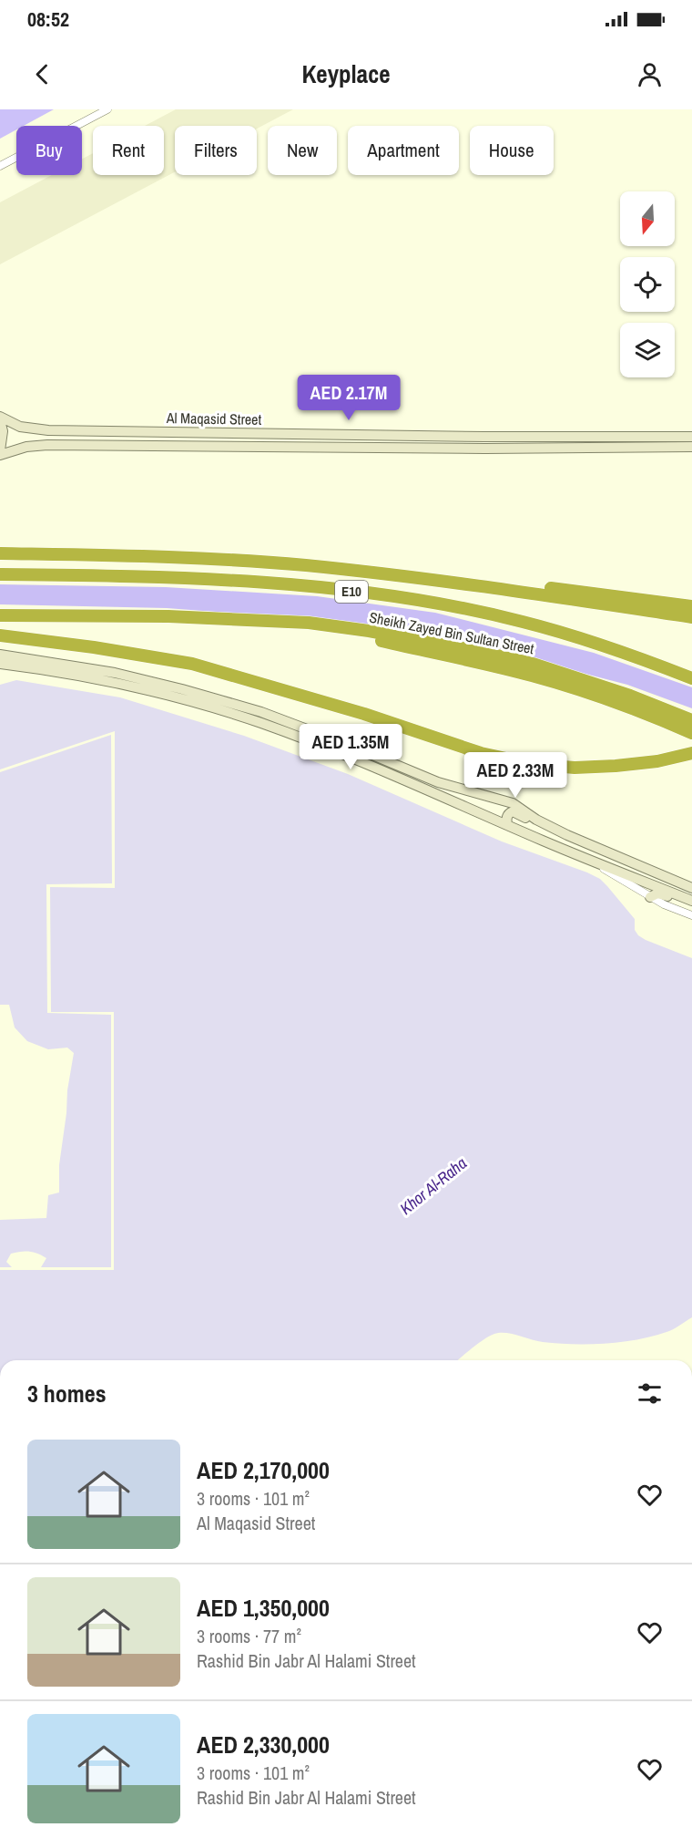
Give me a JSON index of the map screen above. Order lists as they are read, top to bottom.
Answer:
{
  "streets": {
    "highway": ["E10", "Sheikh Zayed Bin Sultan Street"],
    "main road": ["Al Maqasid Street"]
  },
  "water": ["Khor Al-Raha"],
  "north": "bottom",
  "page": {
    "status": "08:52",
    "header": "Keyplace",
    "chip": [
      "Buy",
      "Rent",
      "Filters",
      "New",
      "Apartment",
      "House"
    ],
    "price": ["AED 2.17M", "AED 1.35M", "AED 2.33M"],
    "heading": "3 homes",
    "list": [
      {
        "name": "AED 2,170,000",
        "note": "3 rooms · 101 m² · Al Maqasid Street"
      },
      {
        "name": "AED 1,350,000",
        "note": "3 rooms · 77 m² · Rashid Bin Jabr Al Halami Street"
      },
      {
        "name": "AED 2,330,000",
        "note": "3 rooms · 101 m² · Rashid Bin Jabr Al Halami Street"
      }
    ]
  }
}
